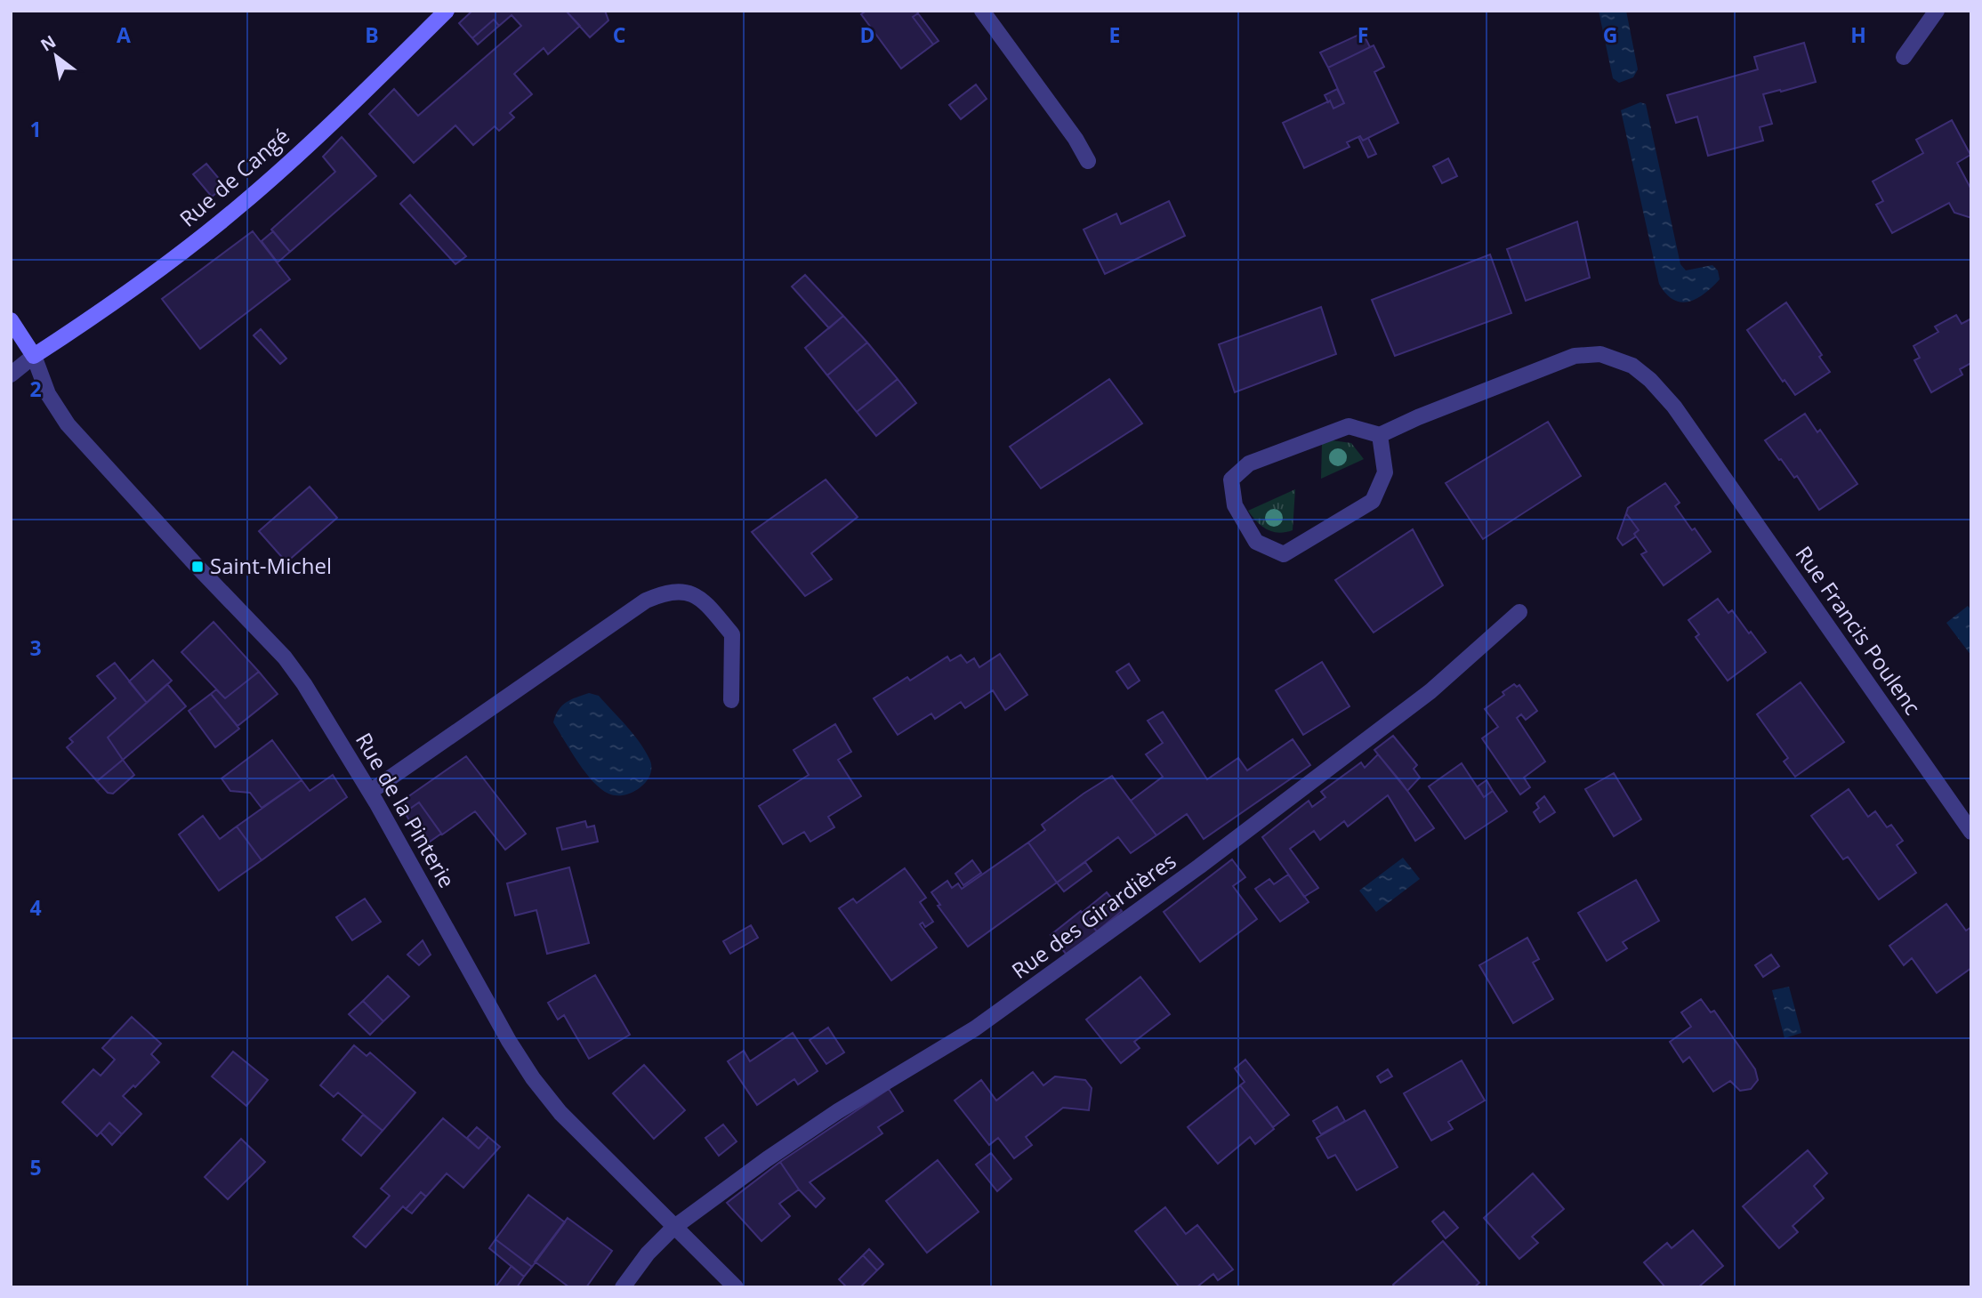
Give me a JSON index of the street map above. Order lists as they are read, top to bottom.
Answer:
{
  "streets": {
    "street": [
      "Rue de Cangé",
      "Rue Francis Poulenc",
      "Rue de la Pinterie",
      "Rue des Girardières"
    ]
  },
  "crossings": [
    ["Rue de Cangé", "Rue de la Pinterie"],
    ["Rue de la Pinterie", "Rue des Girardières"]
  ],
  "places": {
    "transit": ["Saint-Michel"]
  },
  "north": "top left",
  "grid": {
    "columns": [
      "A",
      "B",
      "C",
      "D",
      "E",
      "F",
      "G",
      "H"
    ],
    "rows": [
      "1",
      "2",
      "3",
      "4",
      "5"
    ]
  }
}
